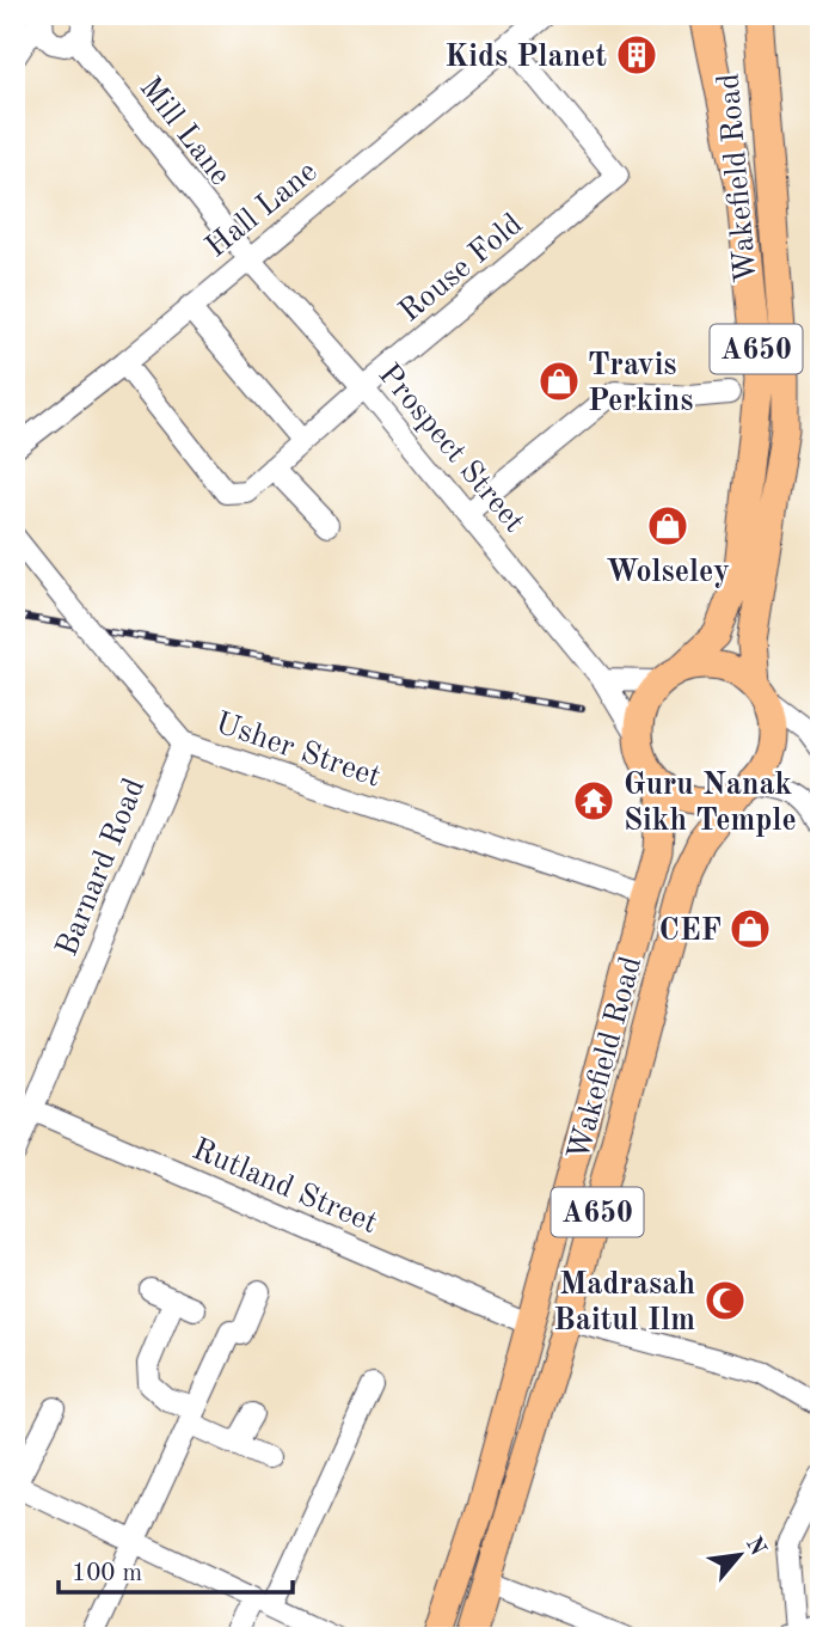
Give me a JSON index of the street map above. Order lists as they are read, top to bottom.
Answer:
{
  "streets": {
    "main road": ["Wakefield Road", "A650"],
    "street": [
      "Mill Lane",
      "Hall Lane",
      "Rouse Fold",
      "Prospect Street",
      "Usher Street",
      "Barnard Road",
      "Rutland Street"
    ]
  },
  "crossings": [
    ["Mill Lane", "Hall Lane"],
    ["Mill Lane", "Prospect Street"],
    ["Wakefield Road", "A650"],
    ["Wakefield Road", "Prospect Street"],
    ["Wakefield Road", "Usher Street"],
    ["Wakefield Road", "Rutland Street"],
    ["Hall Lane", "Rouse Fold"],
    ["Hall Lane", "Prospect Street"],
    ["Rouse Fold", "Prospect Street"],
    ["A650", "Prospect Street"],
    ["Usher Street", "Barnard Road"],
    ["Barnard Road", "Rutland Street"]
  ],
  "places": {
    "building": ["Kids Planet"],
    "shop": ["Travis Perkins", "Wolseley", "CEF"],
    "temple": ["Guru Nanak Sikh Temple"],
    "mosque": ["Madrasah Baitul Ilm"]
  },
  "scale_bar": "100 m",
  "north": "top right"
}
